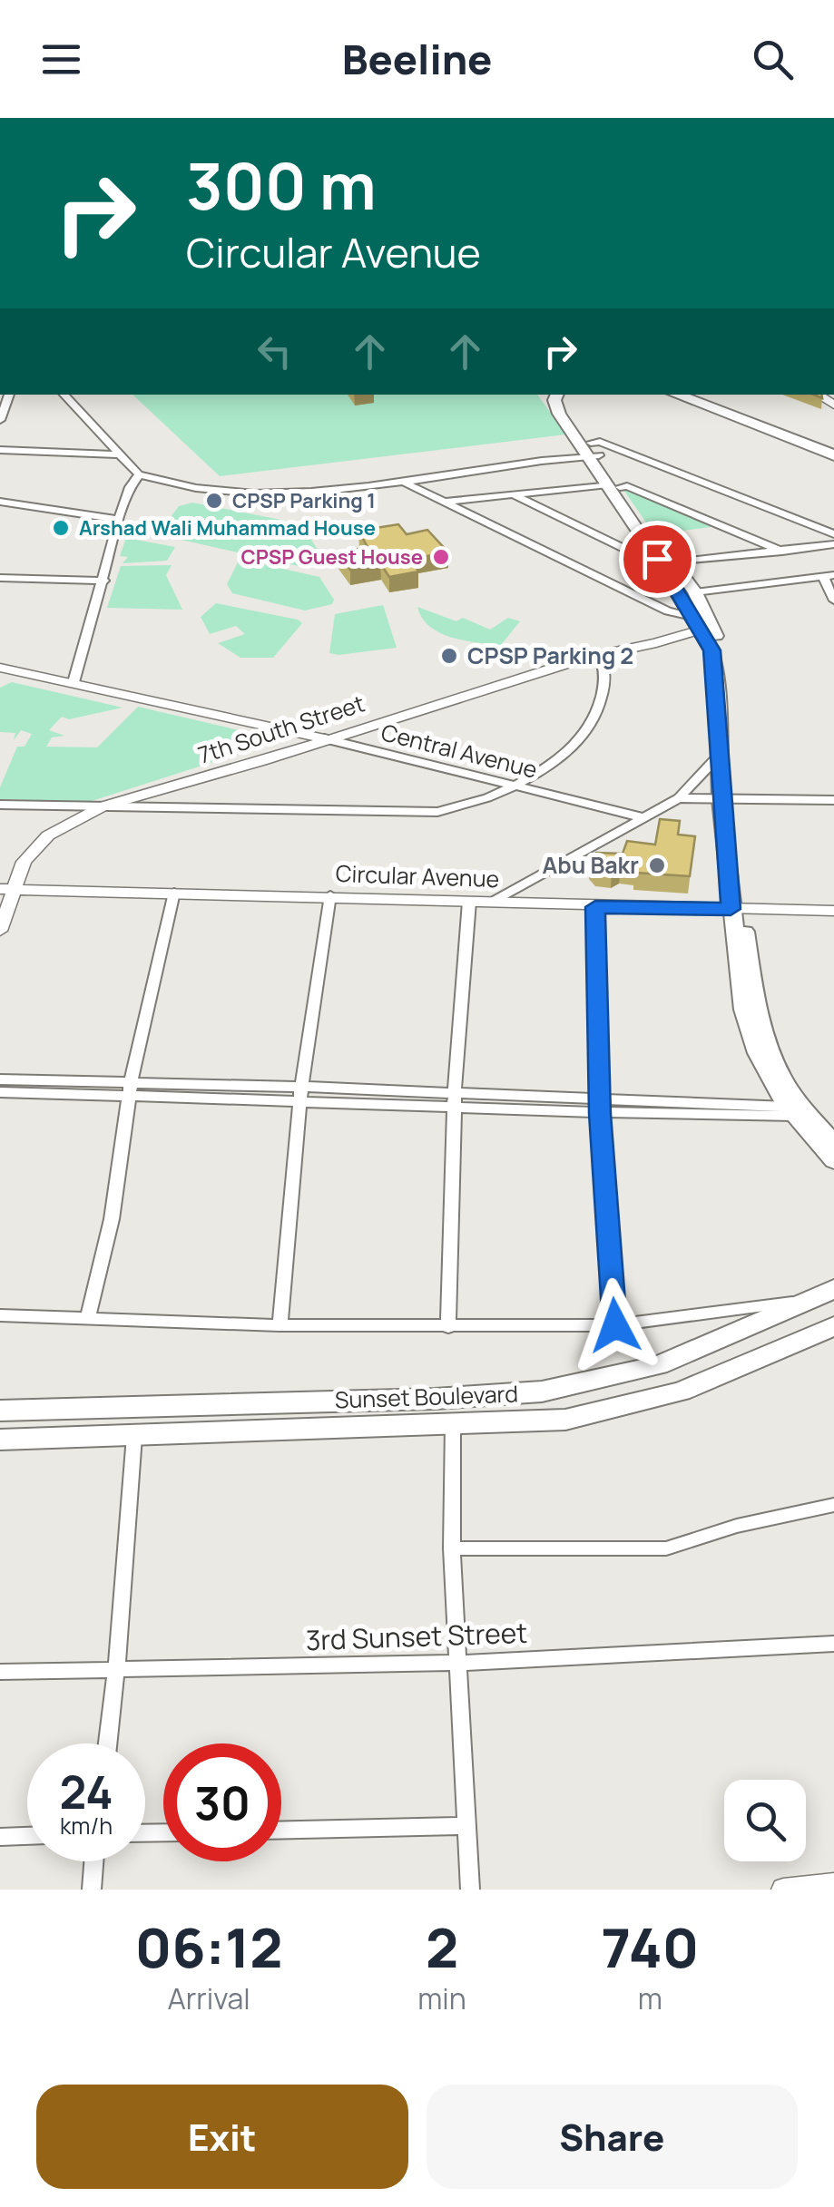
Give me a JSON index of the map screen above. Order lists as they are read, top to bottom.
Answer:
{
  "streets": {
    "main road": ["Sunset Boulevard"],
    "street": [
      "7th South Street",
      "Central Avenue",
      "Circular Avenue",
      "3rd Sunset Street"
    ]
  },
  "crossings": [
    ["7th South Street", "Central Avenue"],
    ["7th South Street", "Circular Avenue"]
  ],
  "places": [
    "CPSP Parking 1",
    "Arshad Wali Muhammad House",
    "CPSP Guest House",
    "CPSP Parking 2",
    "Abu Bakr"
  ],
  "page": {
    "header": "Beeline",
    "turn": ["300 m", "Circular Avenue"],
    "speed": "24 km/h",
    "limit": "30",
    "eta": [
      "06:12",
      "Arrival",
      "2",
      "min",
      "740",
      "m"
    ],
    "buttons": ["Exit", "Share"]
  }
}
